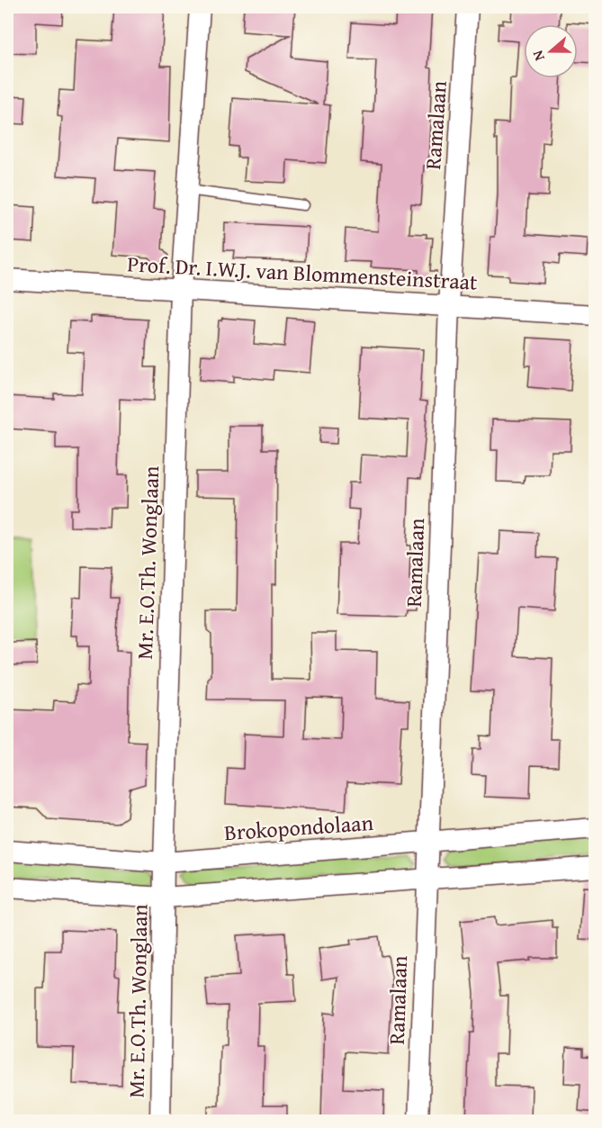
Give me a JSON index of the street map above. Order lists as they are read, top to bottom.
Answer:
{
  "streets": {
    "street": [
      "Ramalaan",
      "Prof. Dr. I.W.J. van Blommensteinstraat",
      "Mr. E.O.Th. Wonglaan",
      "Brokopondolaan"
    ]
  },
  "crossings": [
    ["Ramalaan", "Prof. Dr. I.W.J. van Blommensteinstraat"],
    ["Ramalaan", "Brokopondolaan"],
    ["Prof. Dr. I.W.J. van Blommensteinstraat", "Mr. E.O.Th. Wonglaan"],
    ["Mr. E.O.Th. Wonglaan", "Brokopondolaan"]
  ],
  "north": "left"
}
